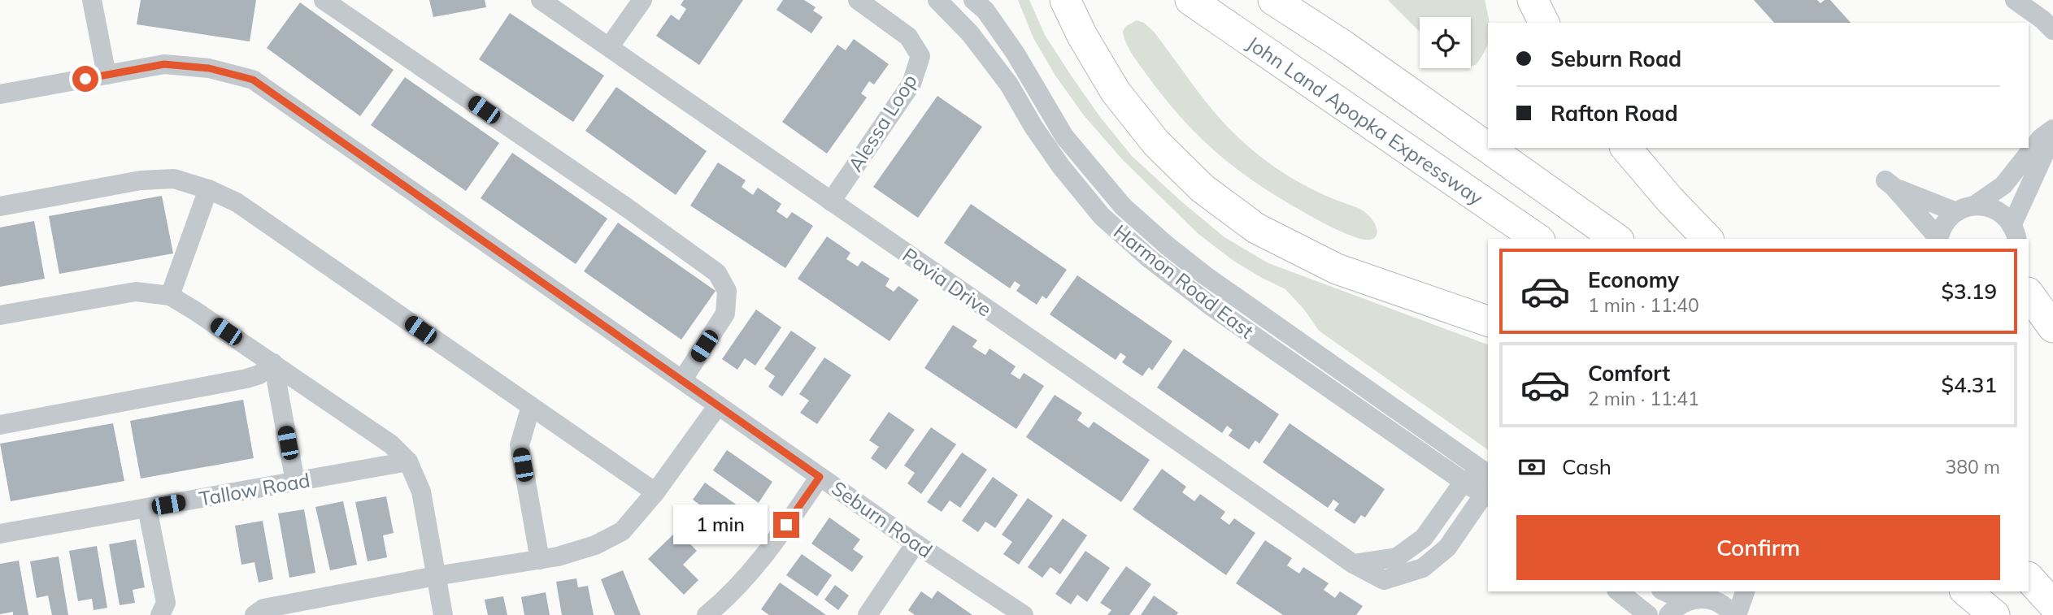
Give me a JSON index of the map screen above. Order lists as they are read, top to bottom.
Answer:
{
  "streets": {
    "highway": ["John Land Apopka Expressway"],
    "street": [
      "Alessa Loop",
      "Harmon Road East",
      "Pavia Drive",
      "Tallow Road",
      "Seburn Road"
    ]
  },
  "crossings": [
    ["Alessa Loop", "Pavia Drive"],
    ["Harmon Road East", "Pavia Drive"]
  ],
  "page": {
    "banner": ["Seburn Road", "Rafton Road"],
    "list": [
      {
        "name": "Economy",
        "note": "1 min · 11:40",
        "value": "$3.19"
      },
      {
        "name": "Comfort",
        "note": "2 min · 11:41",
        "value": "$4.31"
      }
    ],
    "pay": ["Cash", "380 m"],
    "buttons": "Confirm",
    "bubble": "1 min"
  }
}
